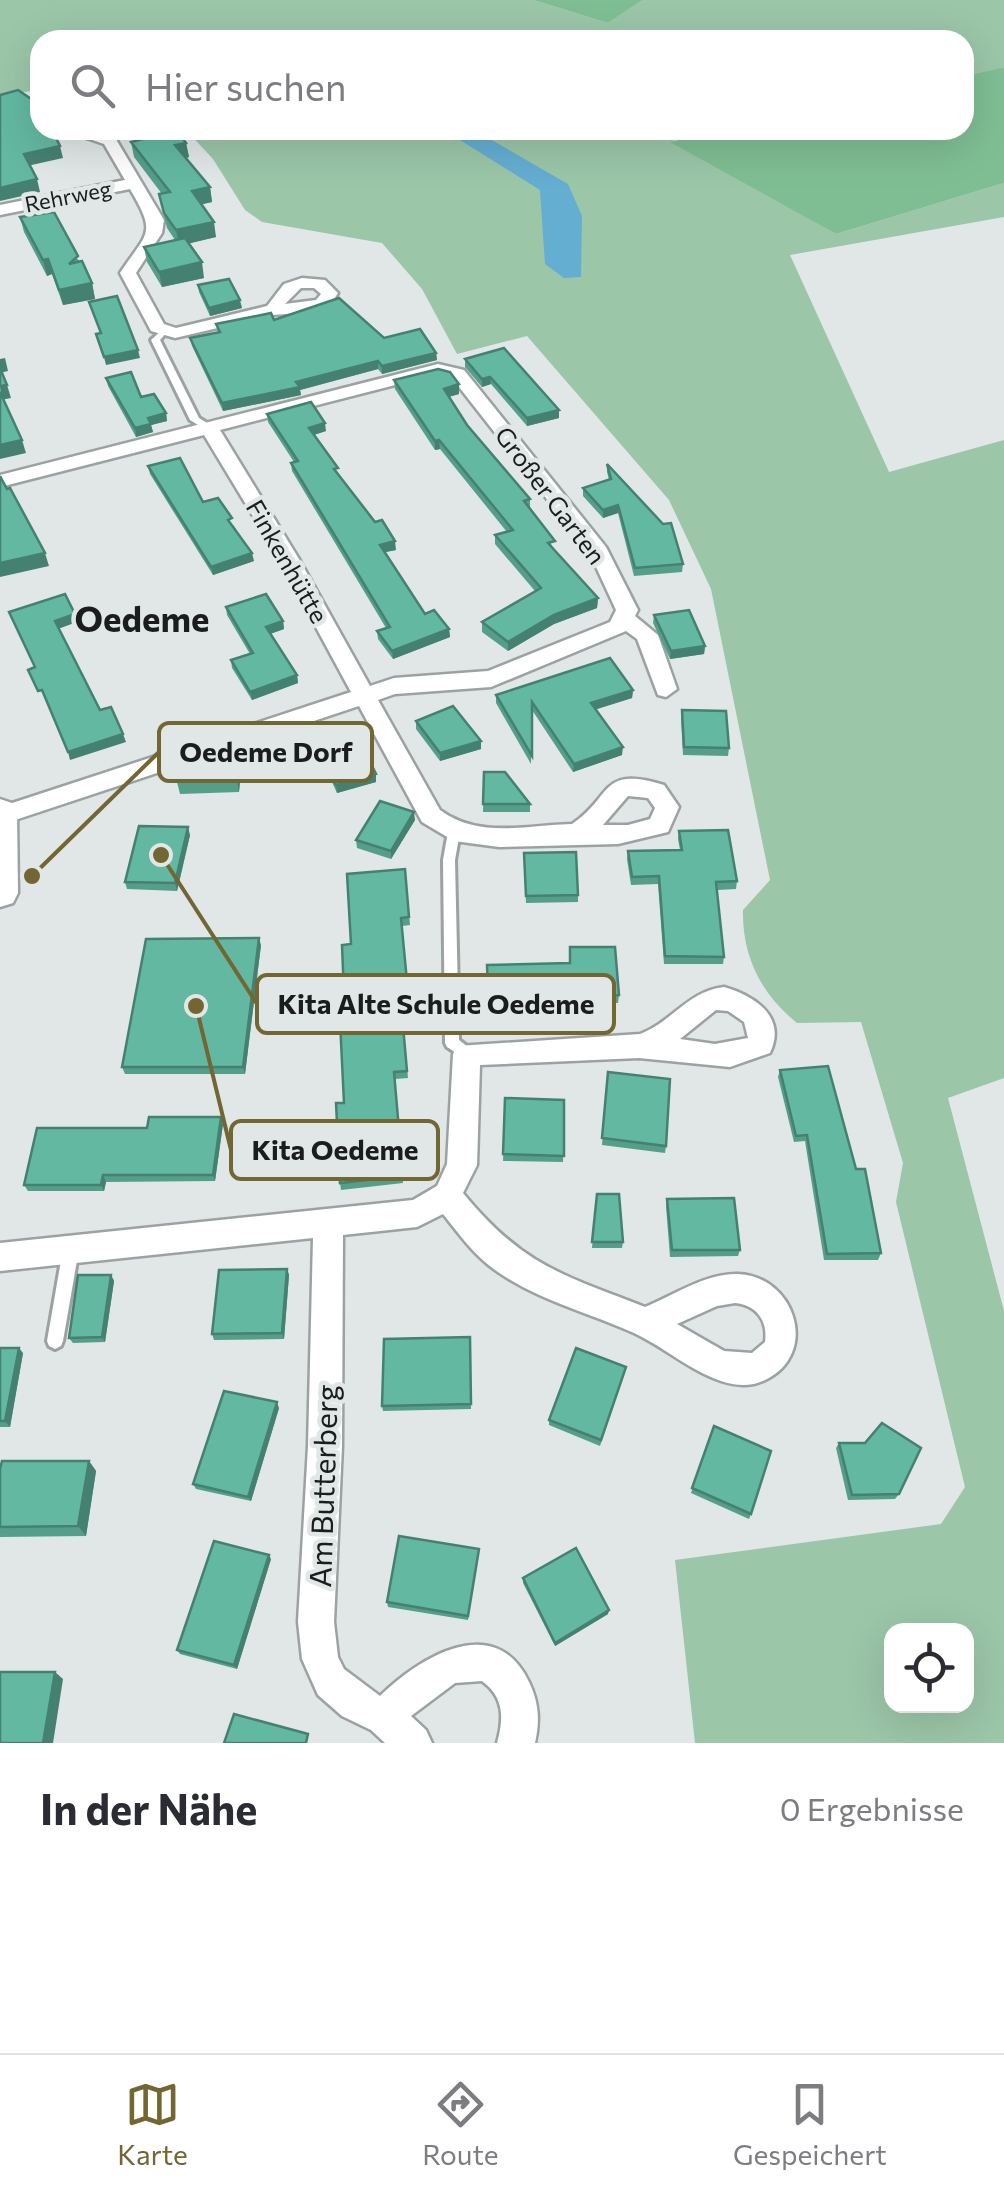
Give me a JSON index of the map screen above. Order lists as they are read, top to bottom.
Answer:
{
  "streets": {
    "street": [
      "Rehrweg",
      "Großer Garten",
      "Finkenhütte",
      "Am Butterberg"
    ]
  },
  "crossings": [
    ["Großer Garten", "Finkenhütte"]
  ],
  "districts": ["Oedeme"],
  "places": ["Kita Alte Schule Oedeme", "Oedeme Dorf", "Kita Oedeme"],
  "page": {
    "search": "Hier suchen",
    "heading": ["In der Nähe", "0 Ergebnisse"],
    "nav": ["Karte", "Route", "Gespeichert"]
  }
}
